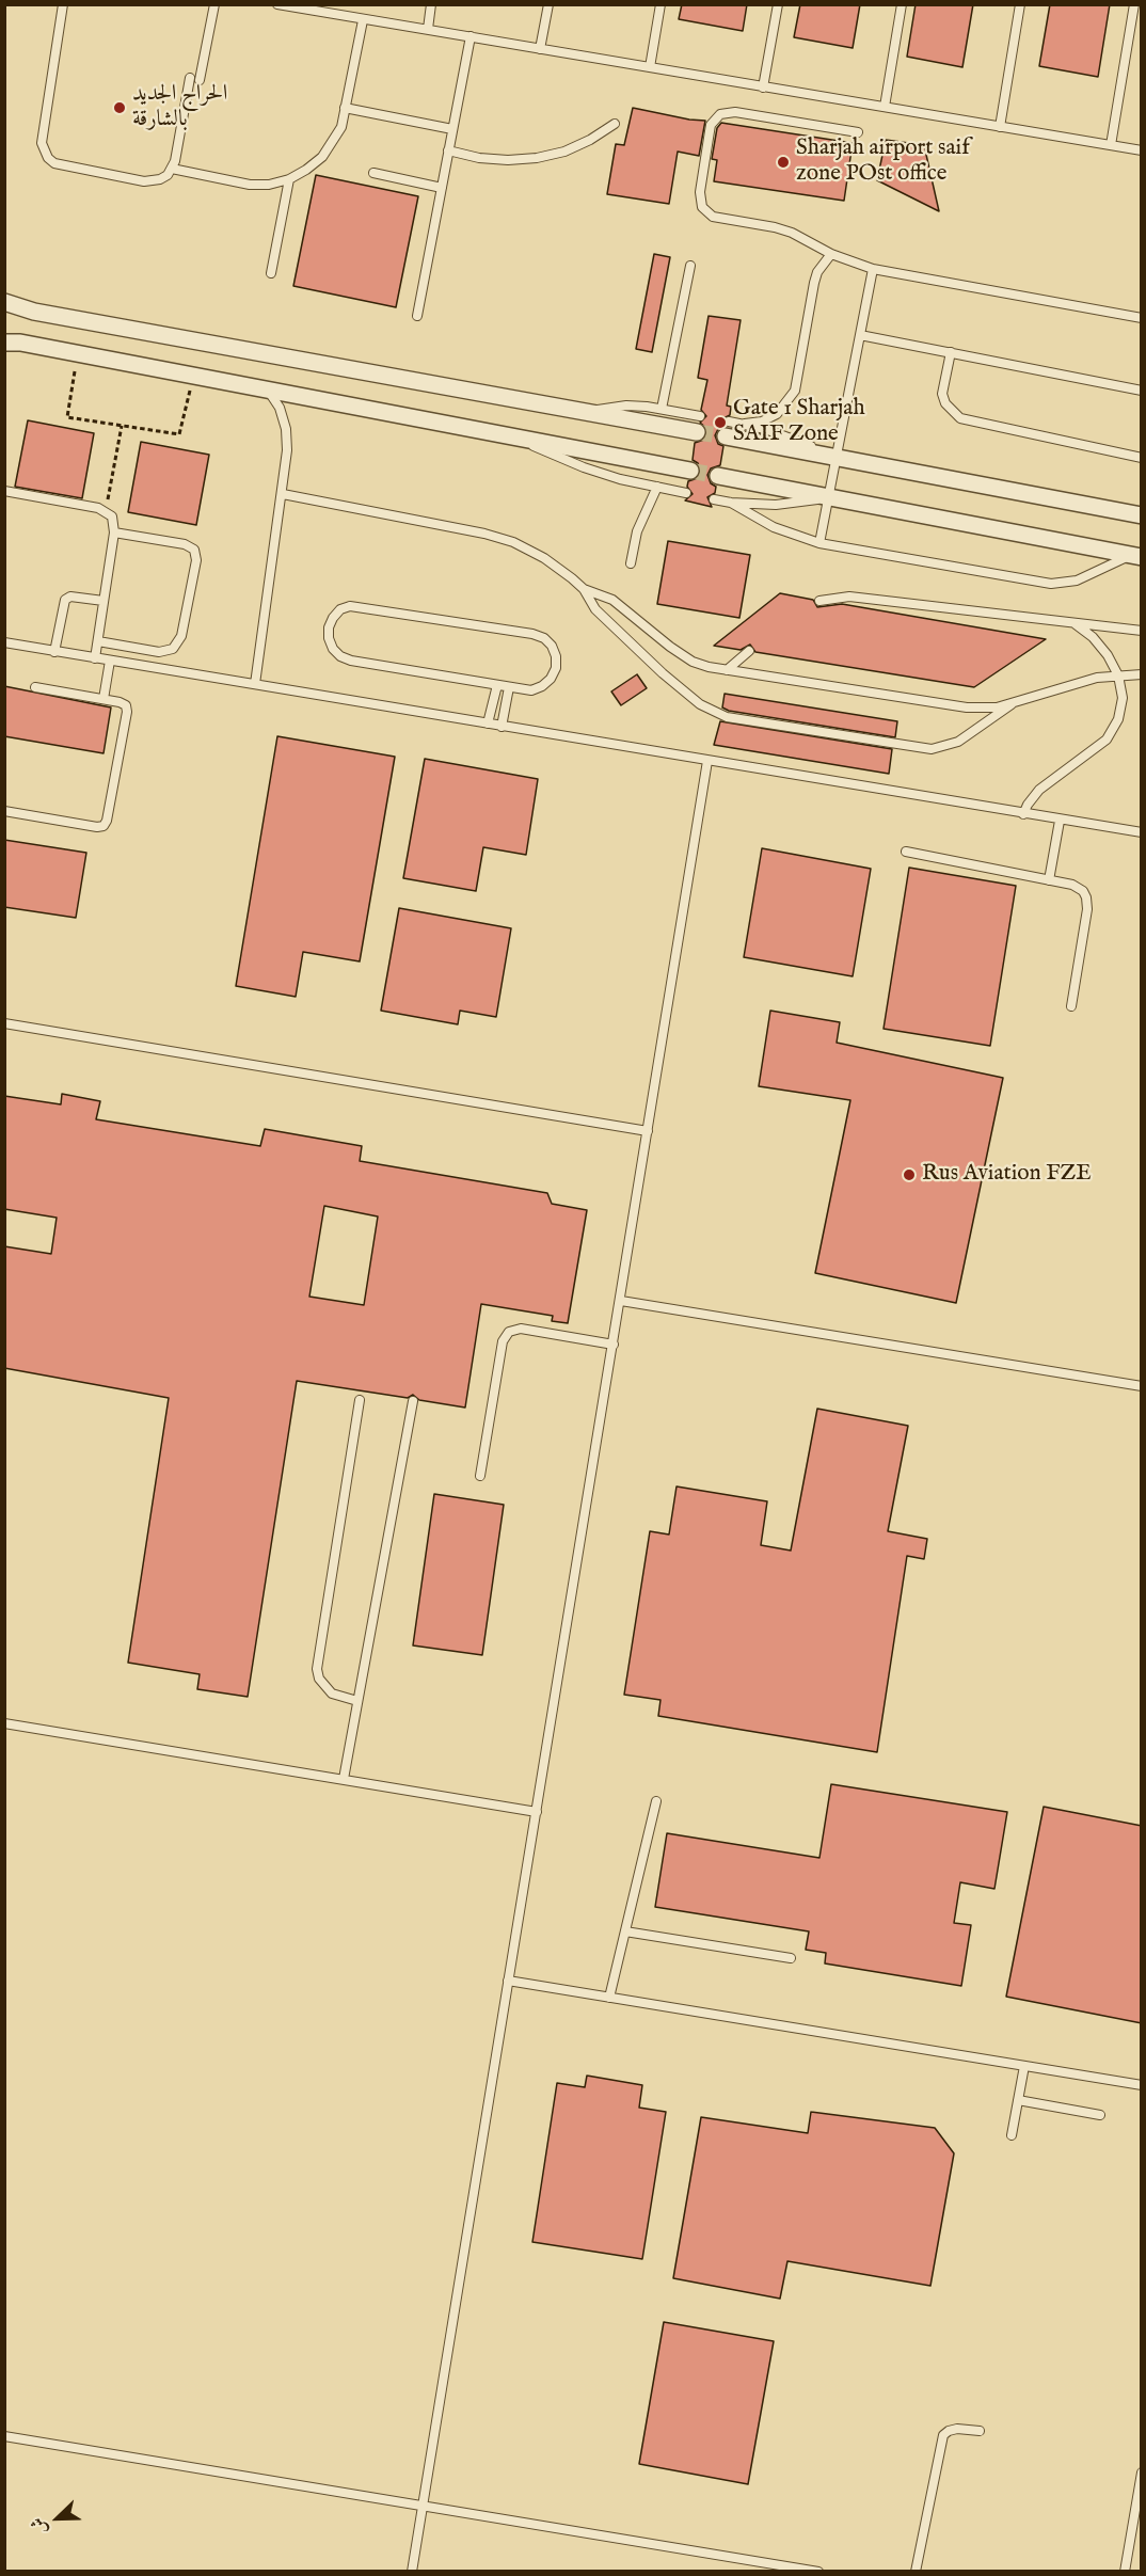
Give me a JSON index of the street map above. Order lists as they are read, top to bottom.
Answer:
{
  "places": [
    "الحراج الجديد بالشارقة",
    "Sharjah airport saif zone POst office",
    "Gate 1 Sharjah SAIF Zone",
    "Rus Aviation FZE"
  ],
  "north": "bottom left"
}
